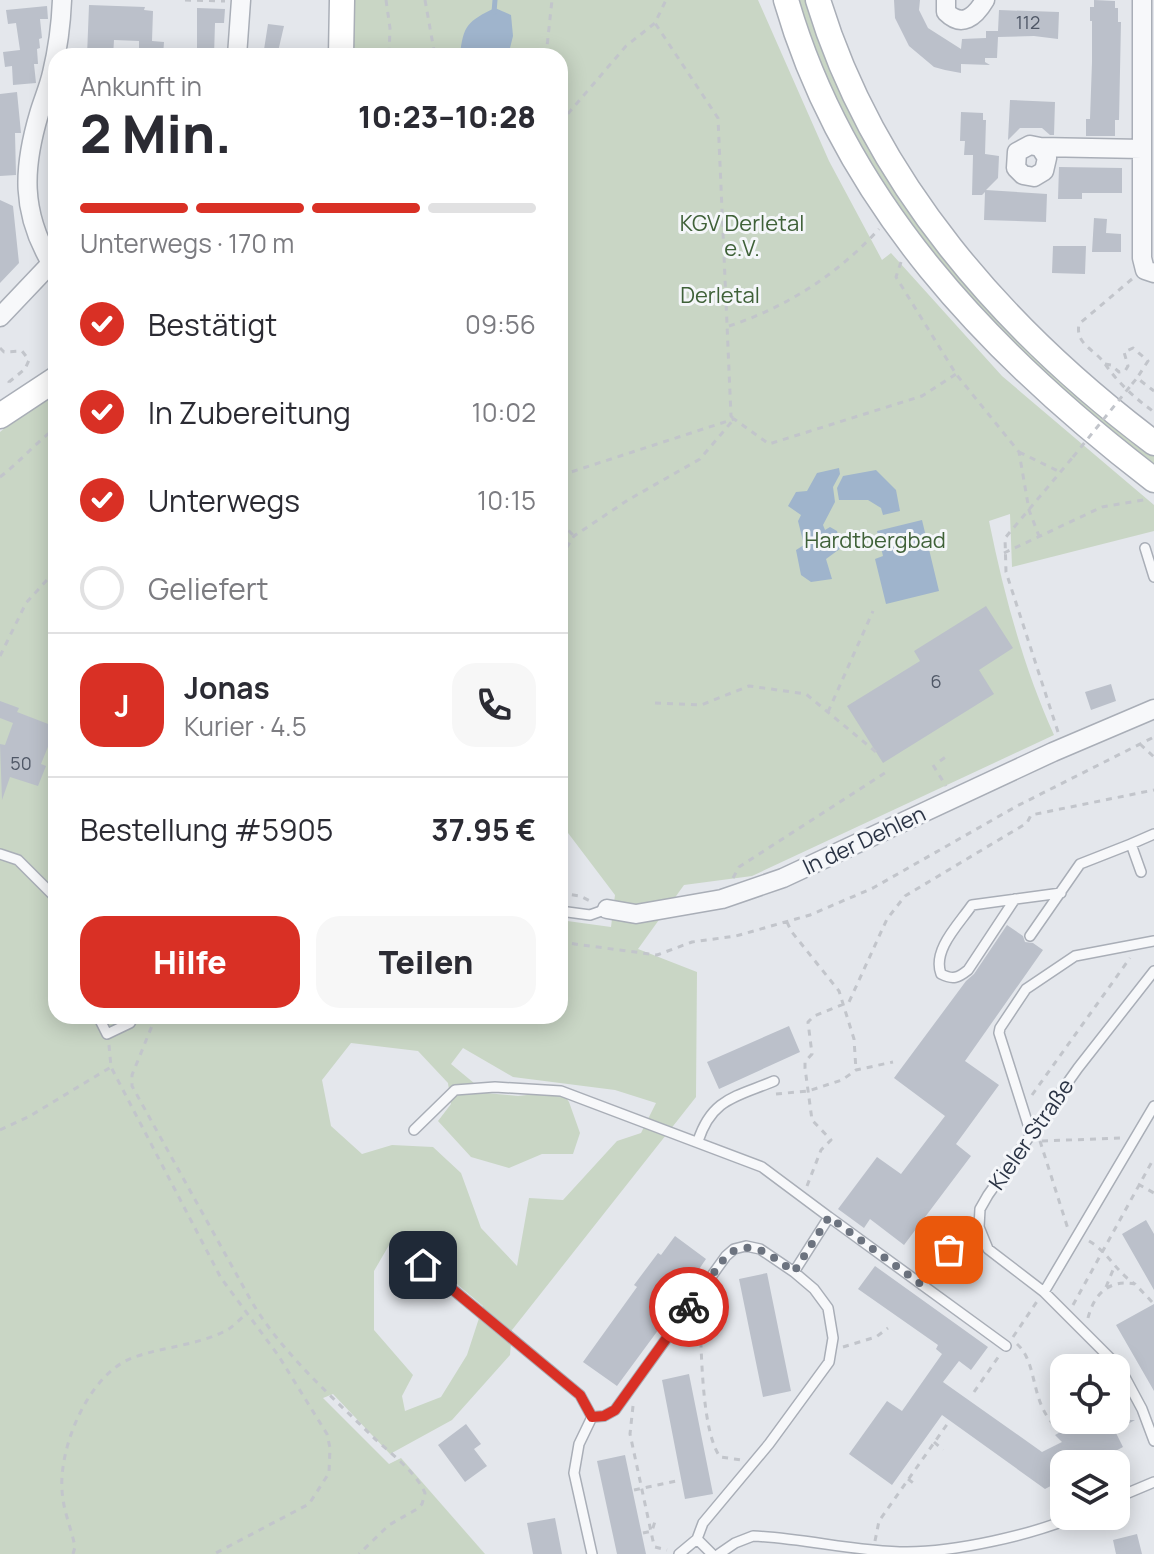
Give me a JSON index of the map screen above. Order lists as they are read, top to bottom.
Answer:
{
  "streets": {
    "street": ["In der Dehlen"],
    "lane": ["Kieler Straße"]
  },
  "parks": ["KGV Derletal e.V.", "Derletal", "Hardtbergbad"],
  "house_numbers": ["112", "6", "50"],
  "page": {
    "heading": ["2 Min.", "Ankunft in", "10:23–10:28"],
    "panel": [
      "Jonas",
      "Kurier · 4.5",
      "Bestellung #5905",
      "37.95 €"
    ],
    "bar": "Unterwegs · 170 m",
    "list": [
      ["Bestätigt", "09:56"],
      ["In Zubereitung", "10:02"],
      ["Unterwegs", "10:15"],
      "Geliefert"
    ],
    "round": "J",
    "buttons": ["Hilfe", "Teilen"]
  }
}
